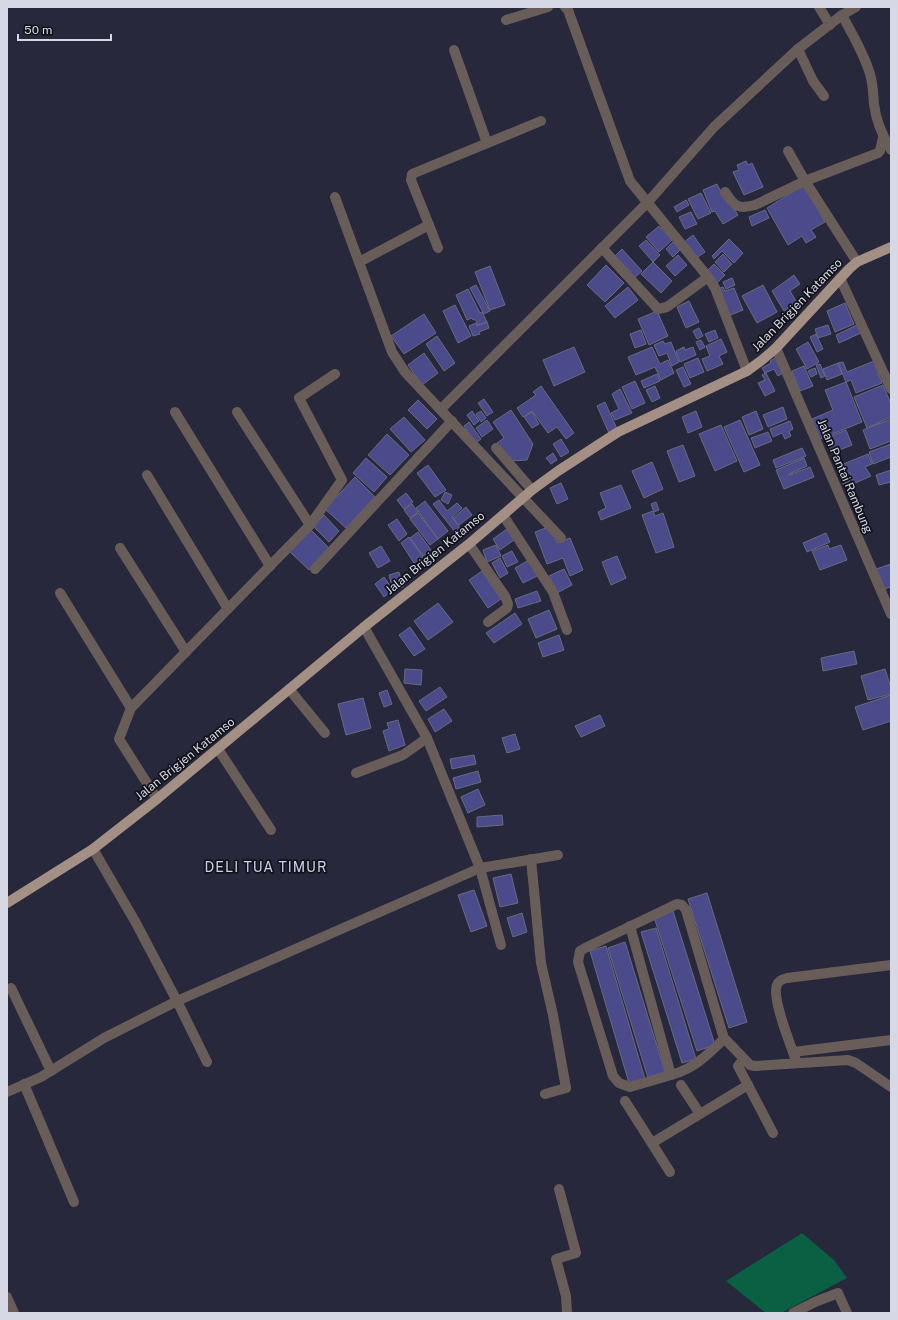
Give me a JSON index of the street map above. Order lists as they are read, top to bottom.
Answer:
{
  "streets": {
    "main road": ["Jalan Brigjen Katamso"],
    "street": ["Jalan Pantai Rambung"]
  },
  "crossings": [
    ["Jalan Brigjen Katamso", "Jalan Pantai Rambung"]
  ],
  "districts": ["DELI TUA TIMUR"],
  "scale_bar": "50 m"
}
